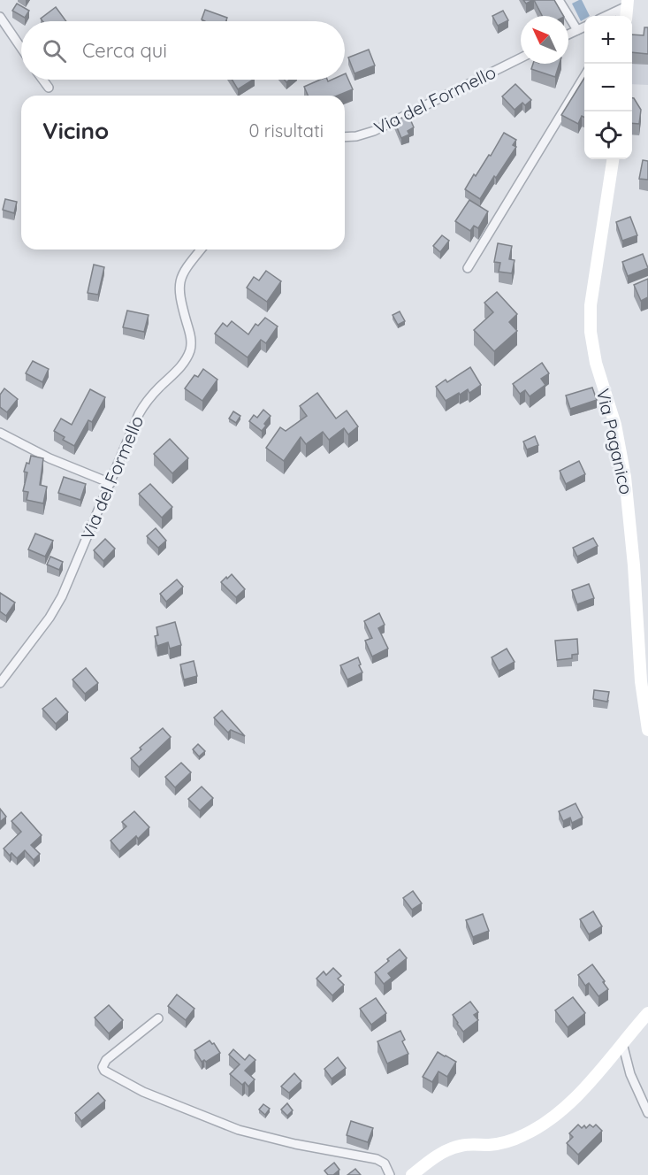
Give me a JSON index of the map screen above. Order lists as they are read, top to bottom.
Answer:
{
  "streets": {
    "street": ["Via del Formello", "Via Paganico"]
  },
  "north": "top left",
  "page": {
    "map_buttons": ["+", "−"],
    "search": "Cerca qui",
    "heading": ["Vicino", "0 risultati"]
  }
}
